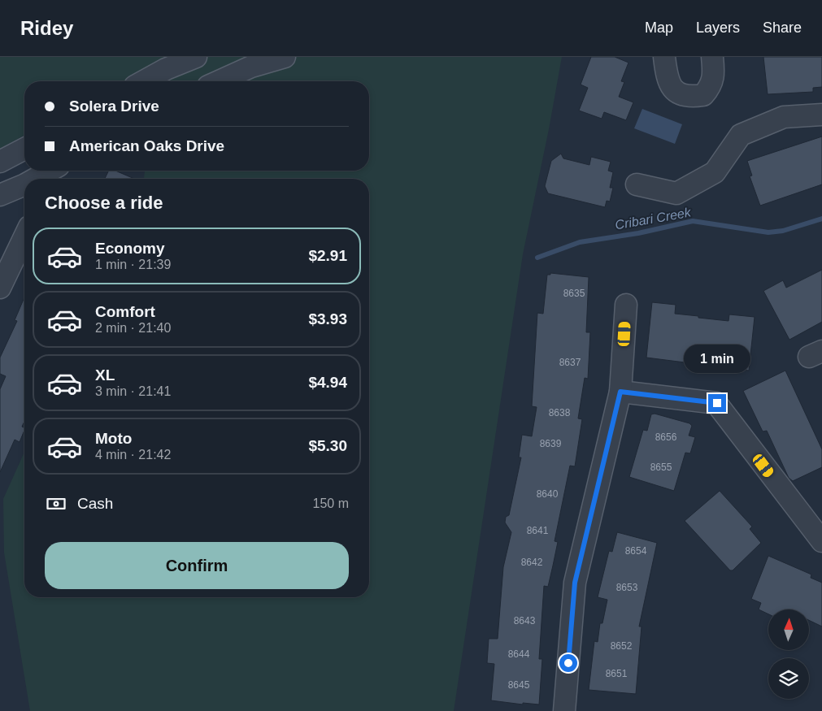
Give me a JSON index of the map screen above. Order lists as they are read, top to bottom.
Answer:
{
  "water": ["Cribari Creek"],
  "house_numbers": [
    "8635",
    "8637",
    "8638",
    "8656",
    "8639",
    "8655",
    "8640",
    "8641",
    "8654",
    "8642",
    "8653",
    "8643",
    "8652",
    "8644",
    "8651",
    "8645"
  ],
  "north": "top",
  "page": {
    "header": "Ridey",
    "nav": ["Map", "Layers", "Share"],
    "banner": ["Solera Drive", "American Oaks Drive"],
    "heading": "Choose a ride",
    "list": [
      {
        "name": "Economy",
        "note": "1 min · 21:39",
        "value": "$2.91"
      },
      {
        "name": "Comfort",
        "note": "2 min · 21:40",
        "value": "$3.93"
      },
      {
        "name": "XL",
        "note": "3 min · 21:41",
        "value": "$4.94"
      },
      {
        "name": "Moto",
        "note": "4 min · 21:42",
        "value": "$5.30"
      }
    ],
    "bubble": "1 min",
    "pay": ["Cash", "150 m"],
    "buttons": "Confirm"
  }
}
